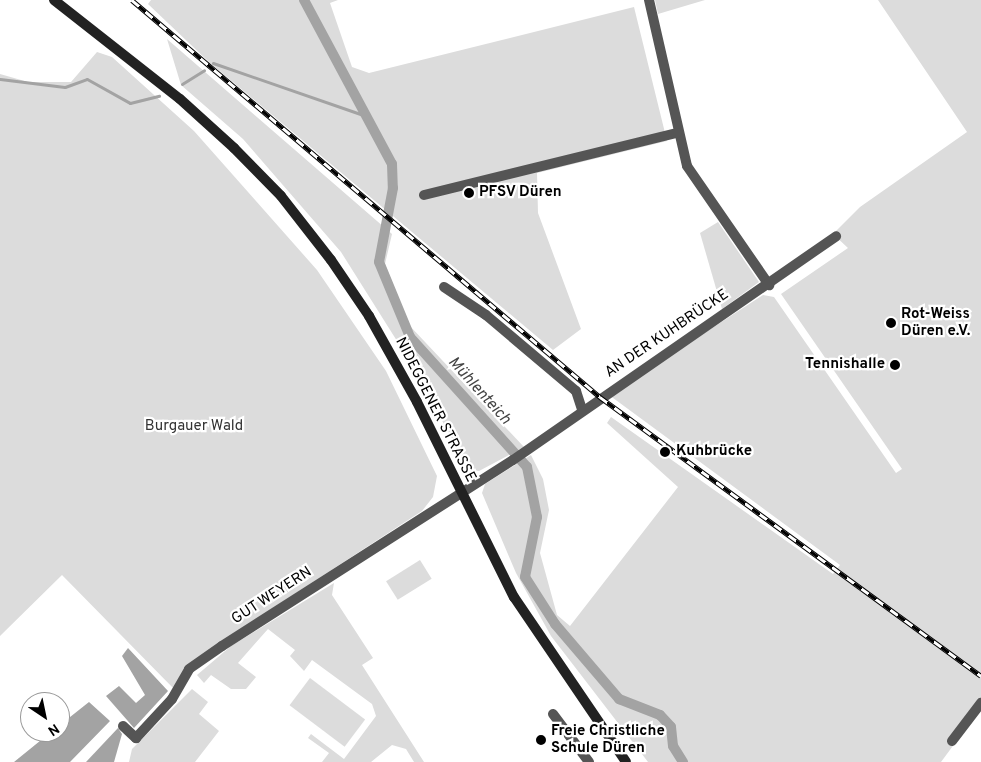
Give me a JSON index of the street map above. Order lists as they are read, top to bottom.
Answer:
{
  "streets": {
    "main road": ["NIDEGGENER STRASSE"],
    "street": ["AN DER KUHBRÜCKE", "GUT WEYERN"]
  },
  "crossings": [
    ["AN DER KUHBRÜCKE", "NIDEGGENER STRASSE"],
    ["AN DER KUHBRÜCKE", "GUT WEYERN"],
    ["NIDEGGENER STRASSE", "GUT WEYERN"]
  ],
  "water": ["Mühlenteich"],
  "parks": ["Burgauer Wald"],
  "places": [
    "PFSV Düren",
    "Rot-Weiss Düren e.V.",
    "Tennishalle",
    "Kuhbrücke",
    "Freie Christliche Schule Düren"
  ],
  "north": "bottom right"
}
